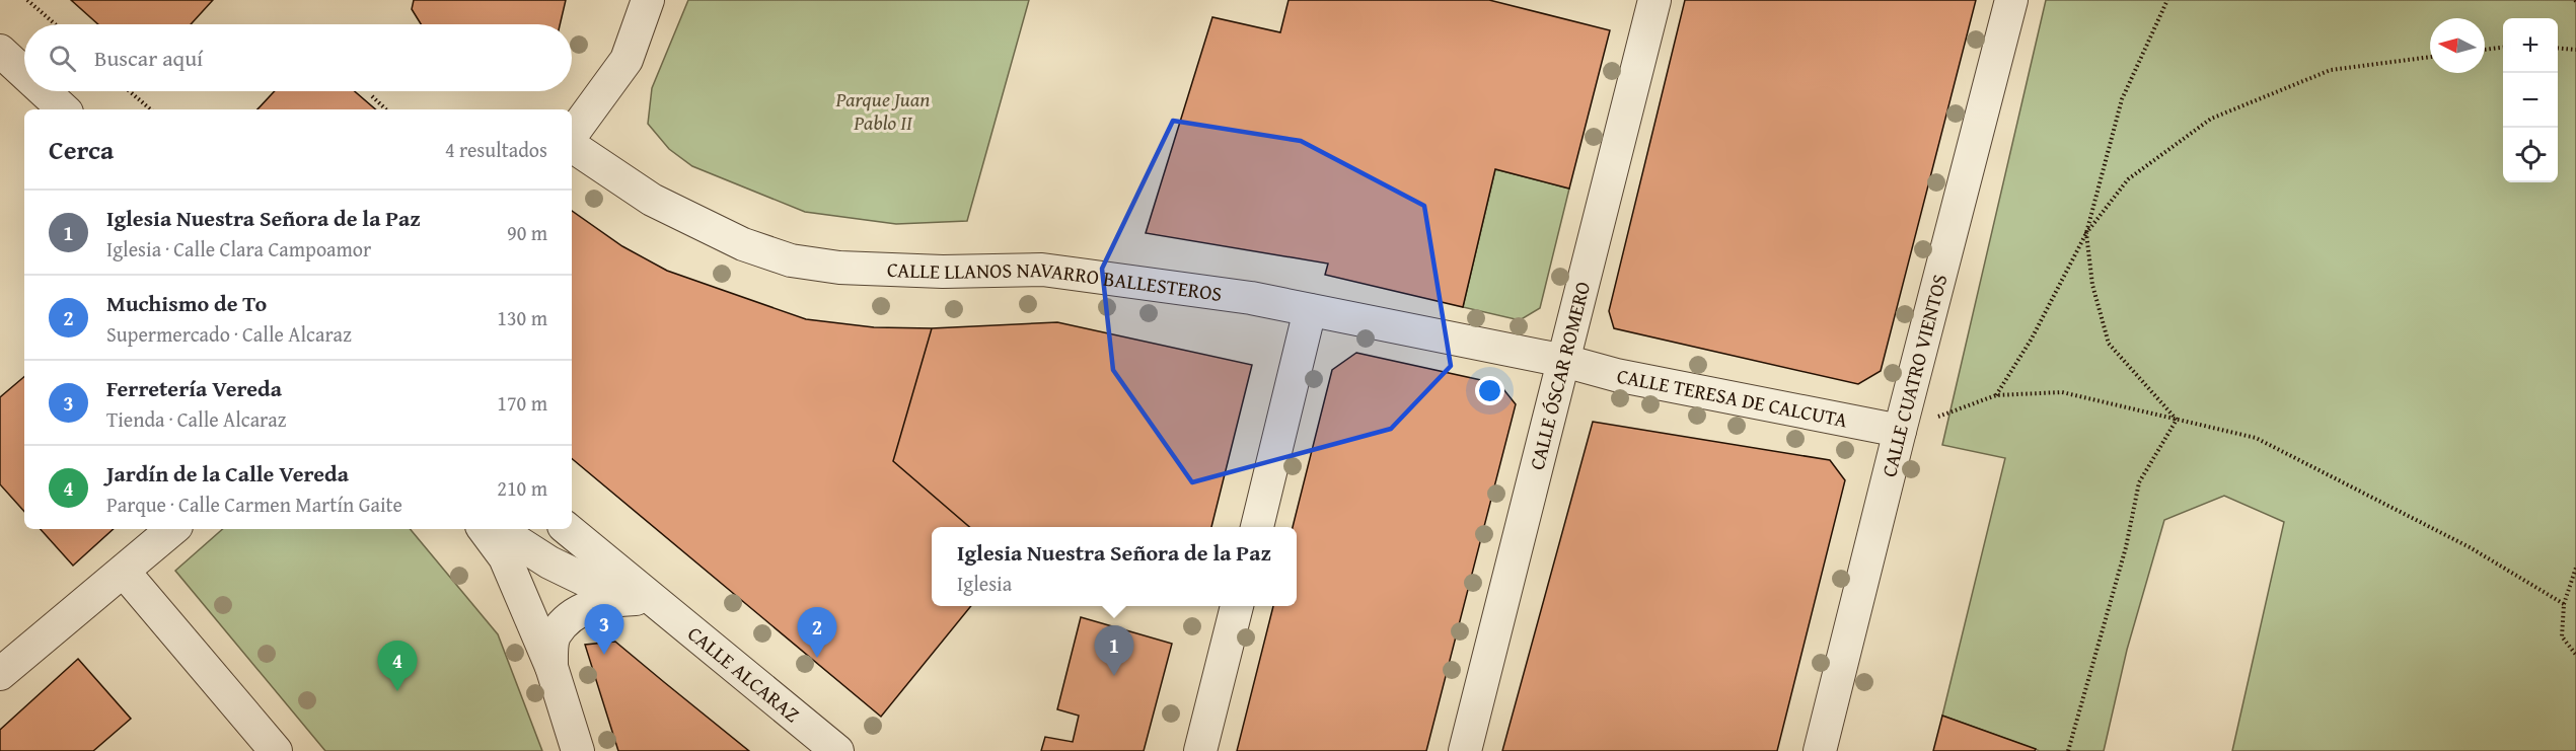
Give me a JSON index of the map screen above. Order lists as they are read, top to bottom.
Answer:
{
  "streets": {
    "street": [
      "CALLE LLANOS NAVARRO BALLESTEROS",
      "CALLE CUATRO VIENTOS",
      "CALLE ÓSCAR ROMERO",
      "CALLE TERESA DE CALCUTA",
      "CALLE ALCARAZ"
    ]
  },
  "crossings": [
    ["CALLE LLANOS NAVARRO BALLESTEROS", "CALLE ÓSCAR ROMERO"],
    ["CALLE LLANOS NAVARRO BALLESTEROS", "CALLE TERESA DE CALCUTA"],
    ["CALLE CUATRO VIENTOS", "CALLE TERESA DE CALCUTA"],
    ["CALLE ÓSCAR ROMERO", "CALLE TERESA DE CALCUTA"]
  ],
  "parks": ["Parque Juan Pablo II"],
  "north": "left",
  "page": {
    "map_buttons": ["+", "−"],
    "search": "Buscar aquí",
    "heading": ["Cerca", "4 resultados"],
    "list": [
      {
        "mark": "1",
        "name": "Iglesia Nuestra Señora de la Paz",
        "note": "Iglesia · Calle Clara Campoamor",
        "value": "90 m"
      },
      {
        "mark": "2",
        "name": "Muchismo de To",
        "note": "Supermercado · Calle Alcaraz",
        "value": "130 m"
      },
      {
        "mark": "3",
        "name": "Ferretería Vereda",
        "note": "Tienda · Calle Alcaraz",
        "value": "170 m"
      },
      {
        "mark": "4",
        "name": "Jardín de la Calle Vereda",
        "note": "Parque · Calle Carmen Martín Gaite",
        "value": "210 m"
      }
    ],
    "popup": ["Iglesia Nuestra Señora de la Paz", "Iglesia"],
    "pins": [
      "3",
      "2",
      "1",
      "4"
    ]
  }
}
